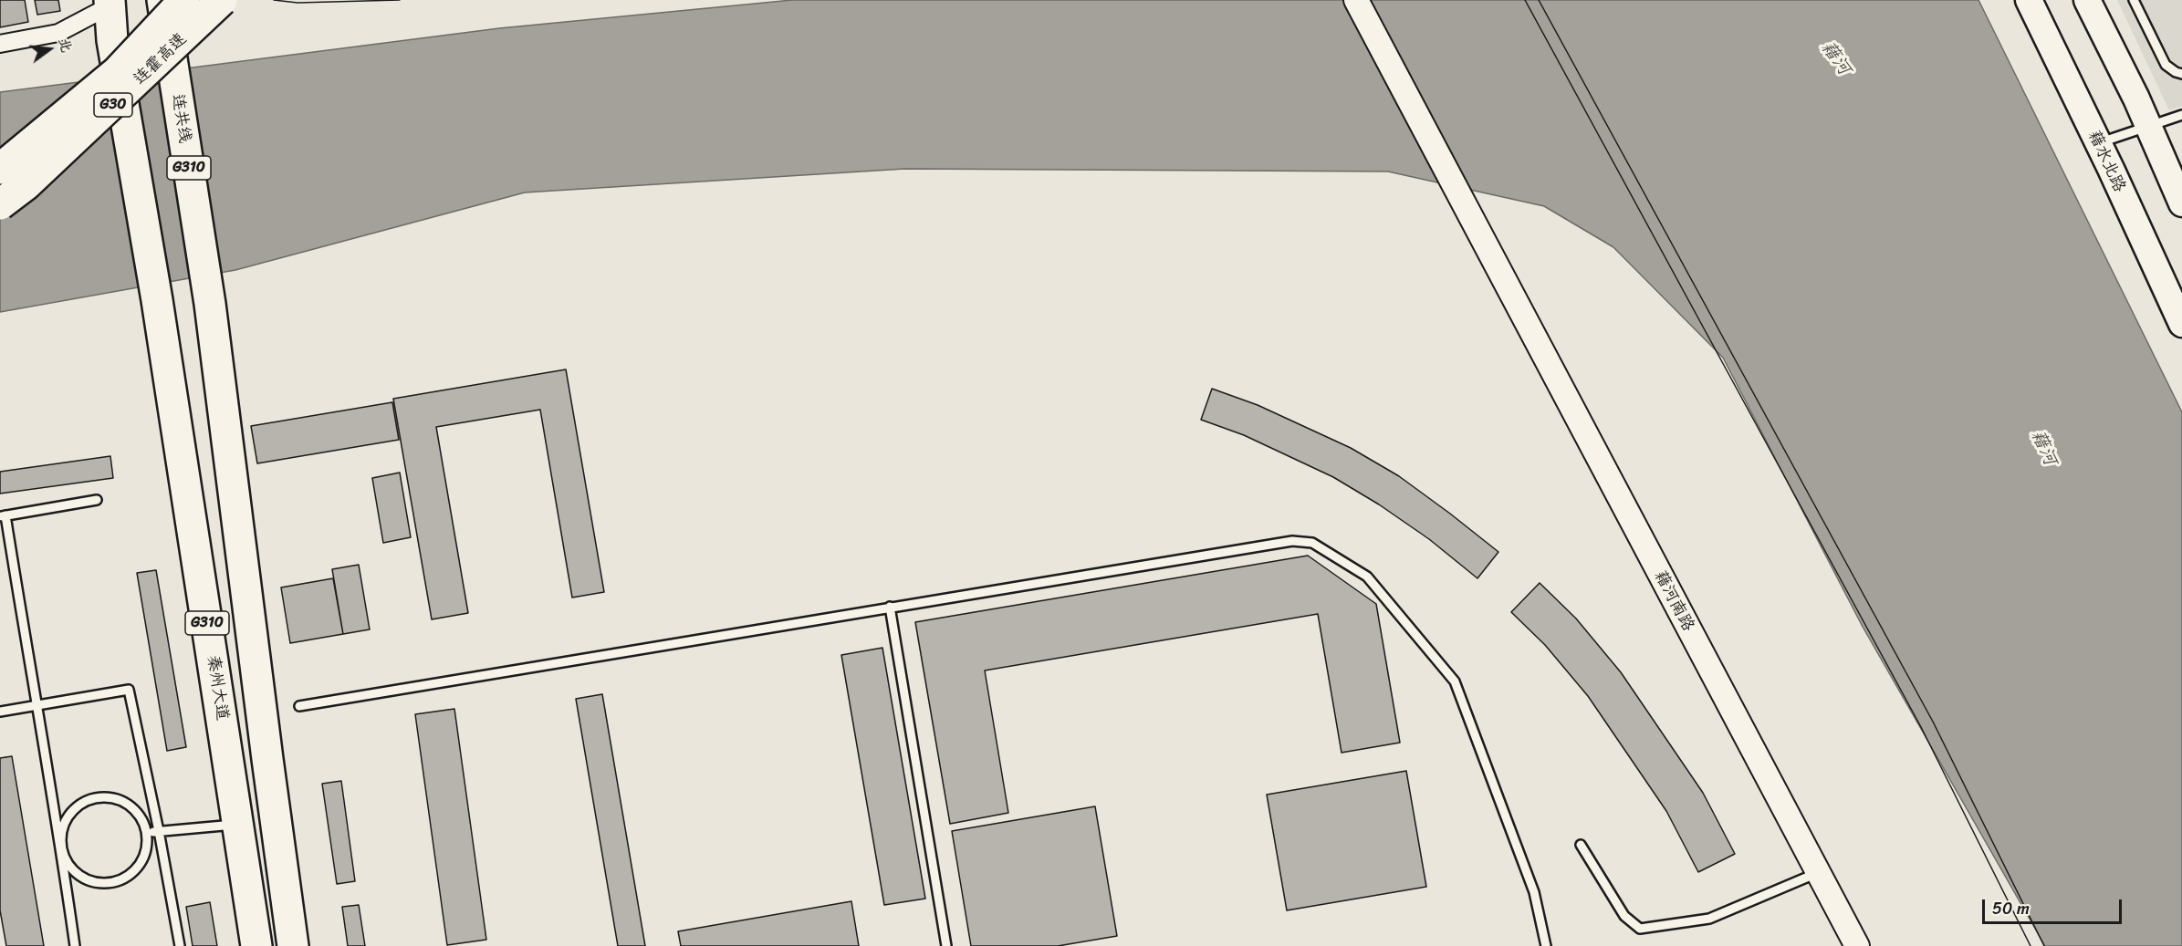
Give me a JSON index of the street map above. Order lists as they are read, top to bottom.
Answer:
{
  "streets": {
    "highway": [
      "连霍高速",
      "G30",
      "连共线",
      "G310",
      "秦州大道"
    ],
    "main road": ["藉水北路", "藉河南路"]
  },
  "water": ["藉河"],
  "scale_bar": "50 m",
  "north": "right"
}
